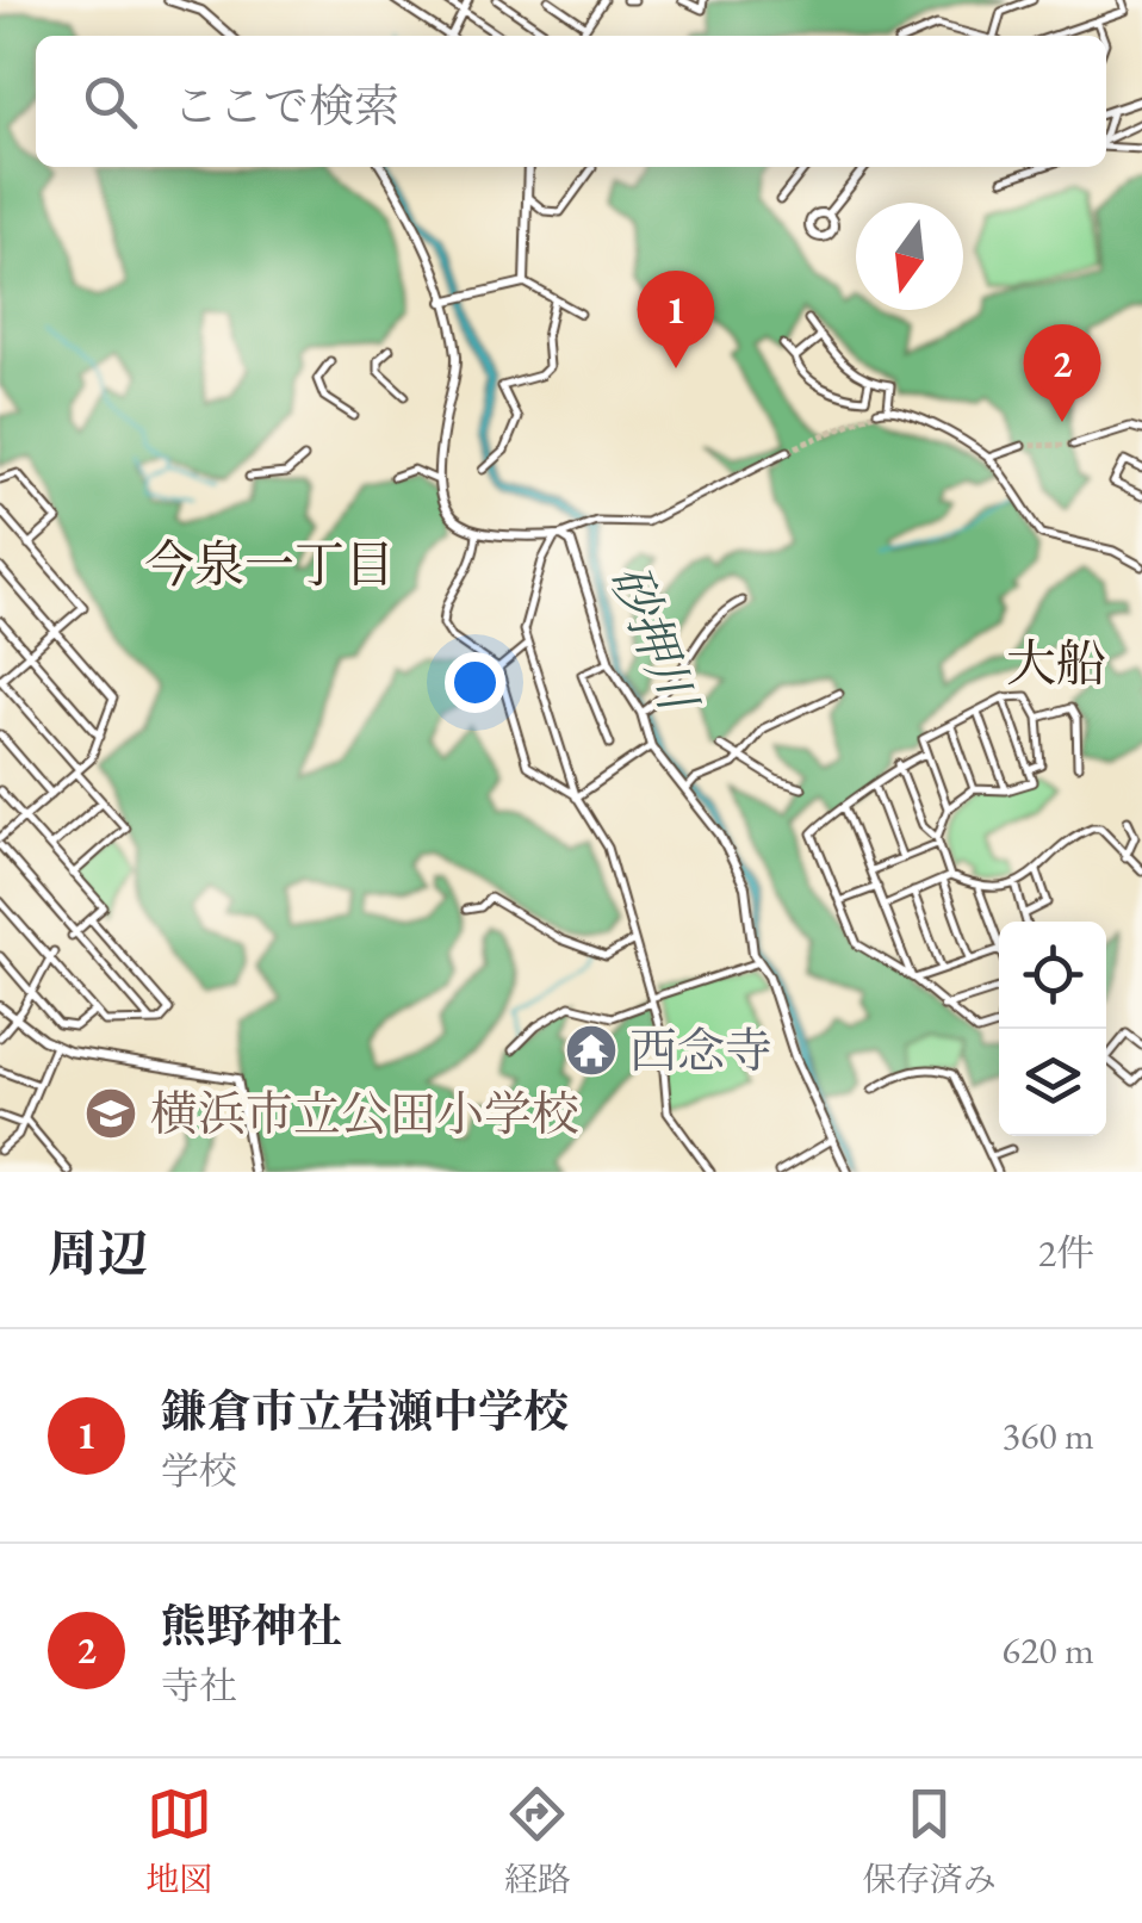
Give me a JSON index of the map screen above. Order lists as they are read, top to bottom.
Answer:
{
  "districts": ["今泉一丁目", "大船"],
  "water": ["砂押川"],
  "places": {
    "temple": ["西念寺"],
    "school or university": ["横浜市立公田小学校"]
  },
  "north": "bottom",
  "page": {
    "search": "ここで検索",
    "pins": ["1", "2"],
    "heading": ["周辺", "2件"],
    "list": [
      {
        "mark": "1",
        "name": "鎌倉市立岩瀬中学校",
        "note": "学校",
        "value": "360 m"
      },
      {
        "mark": "2",
        "name": "熊野神社",
        "note": "寺社",
        "value": "620 m"
      }
    ],
    "nav": ["地図", "経路", "保存済み"]
  }
}
